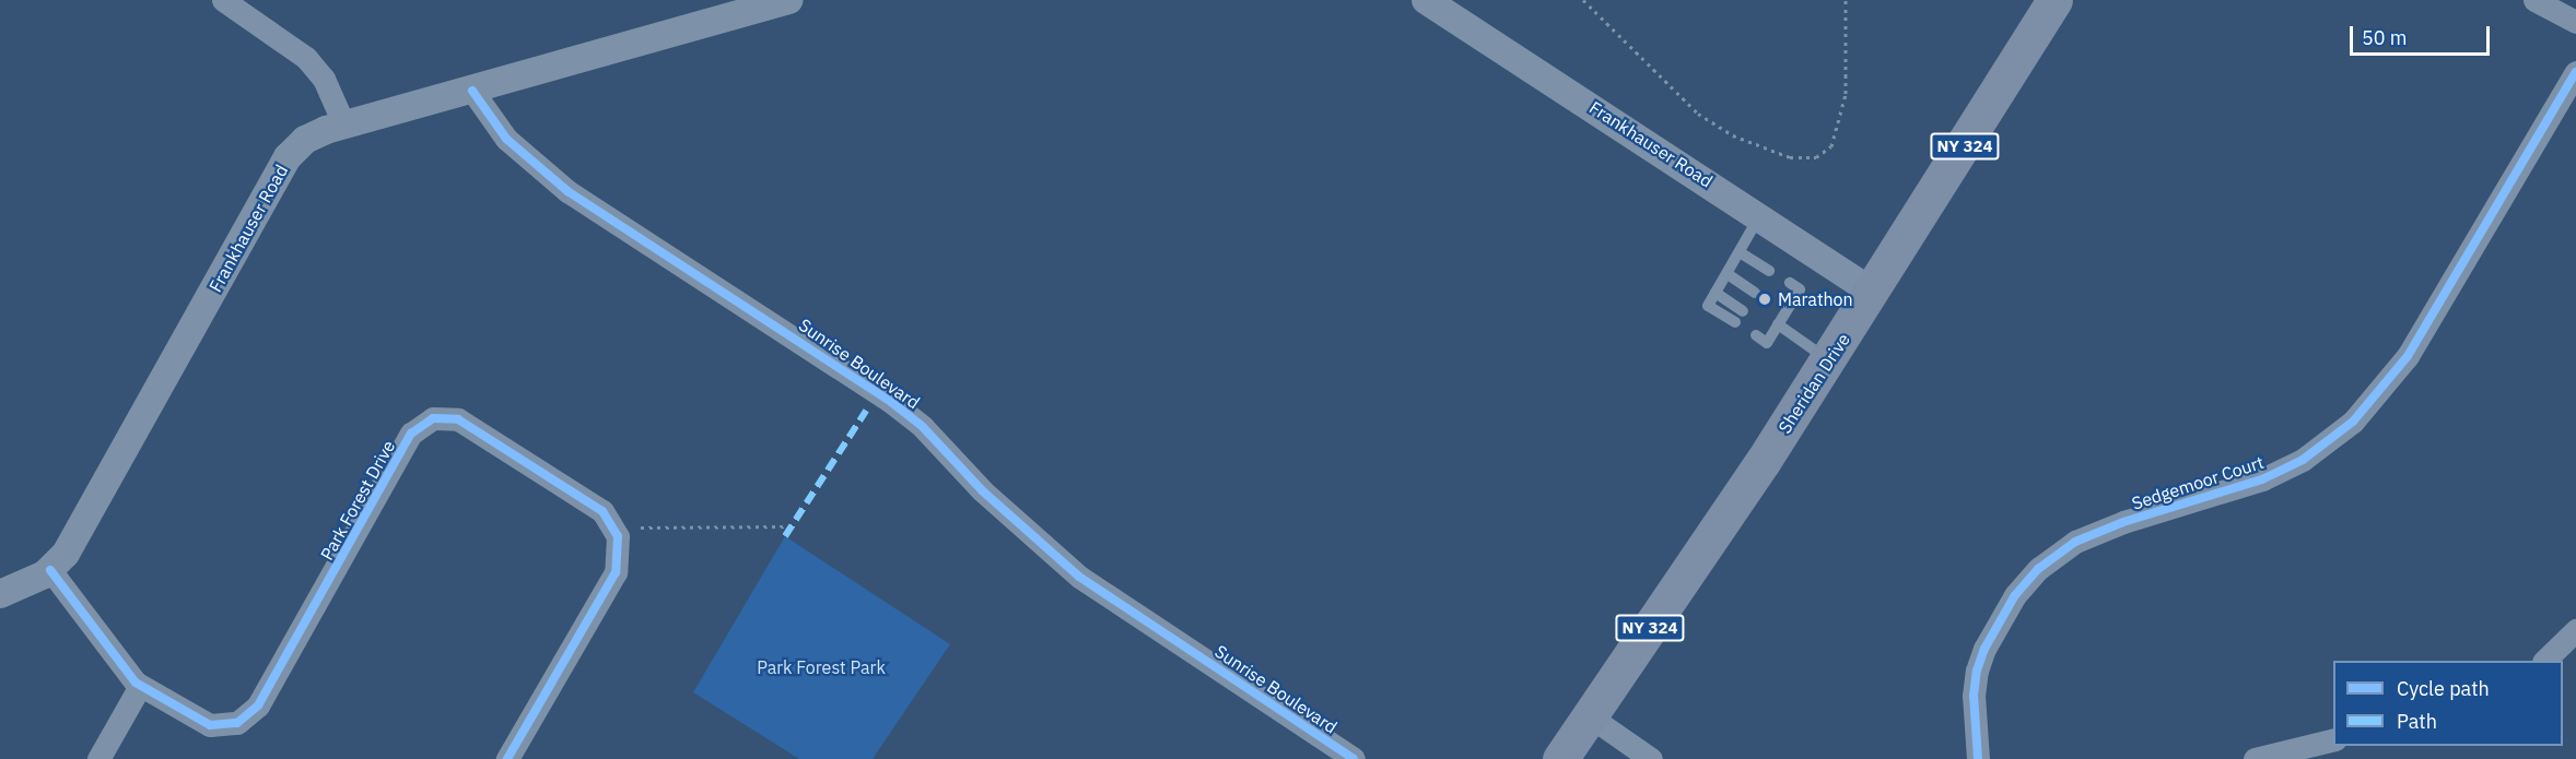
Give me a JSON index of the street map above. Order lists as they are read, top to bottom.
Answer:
{
  "streets": {
    "main road": ["NY 324", "Sheridan Drive"],
    "street": [
      "Frankhauser Road",
      "Sunrise Boulevard",
      "Sedgemoor Court",
      "Park Forest Drive"
    ]
  },
  "crossings": [
    ["Frankhauser Road", "Sunrise Boulevard"],
    ["Frankhauser Road", "Sheridan Drive"],
    ["Frankhauser Road", "Park Forest Drive"]
  ],
  "parks": ["Park Forest Park"],
  "places": ["Marathon"],
  "legend": ["Cycle path", "Path"],
  "scale_bar": "50 m"
}
